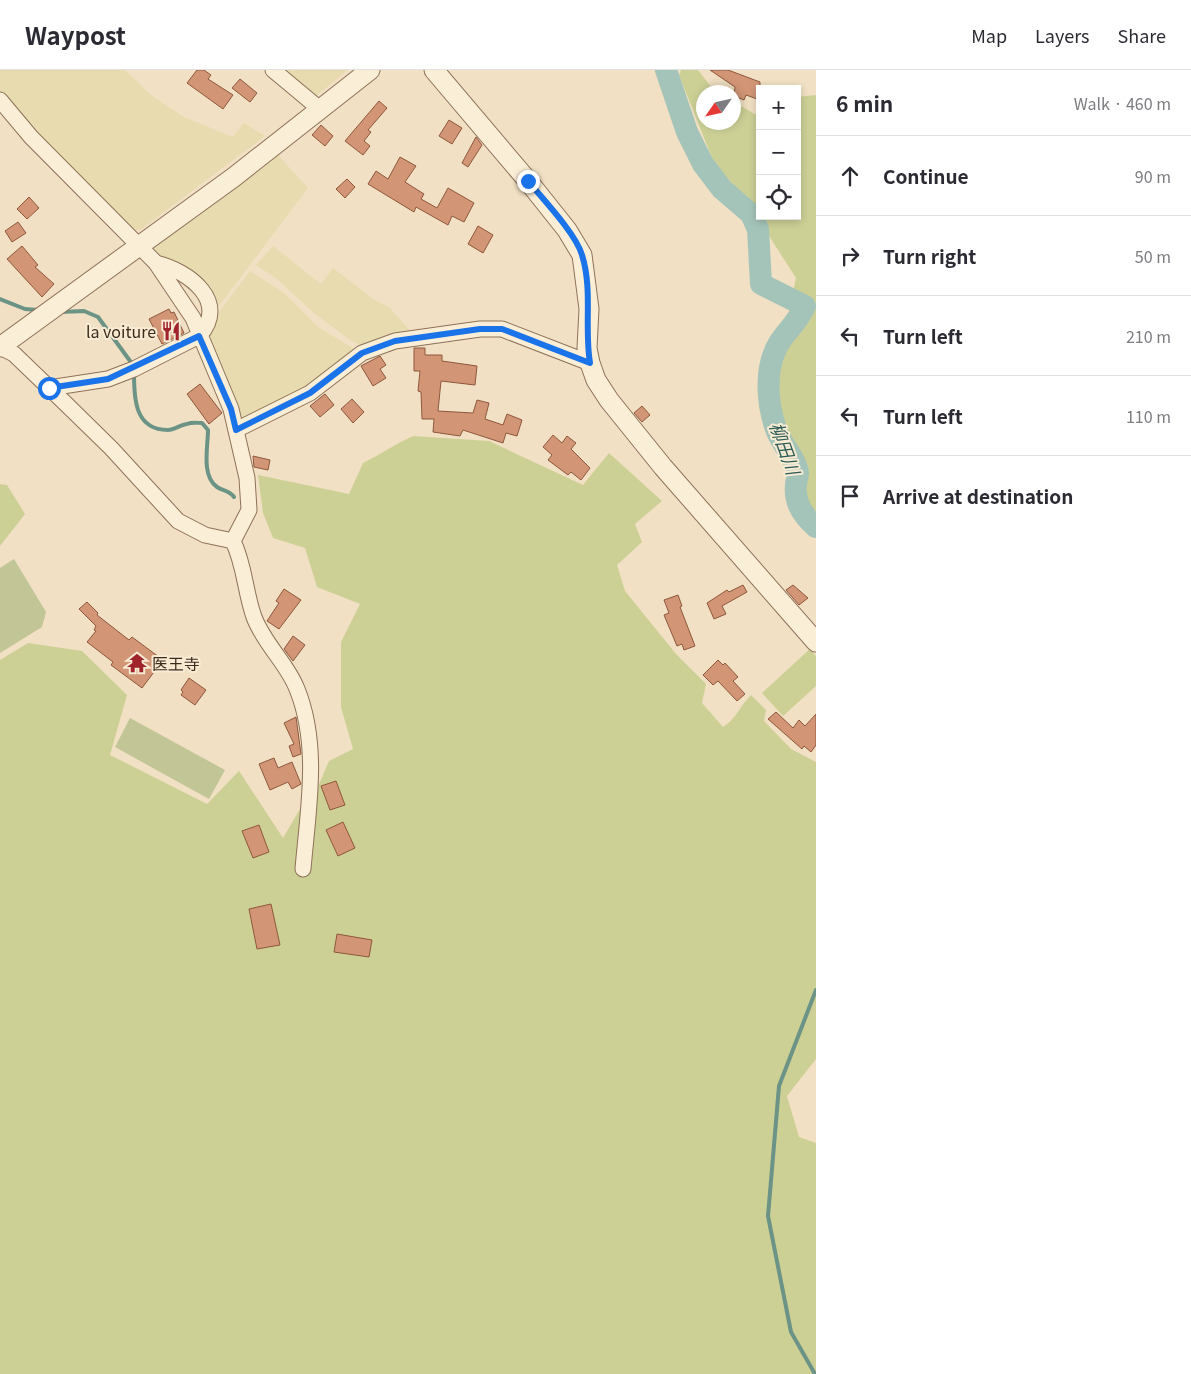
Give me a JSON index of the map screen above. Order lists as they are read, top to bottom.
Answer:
{
  "water": ["柳田川"],
  "places": {
    "restaurant": ["la voiture"],
    "temple": ["医王寺"]
  },
  "north": "bottom left",
  "page": {
    "header": "Waypost",
    "nav": ["Map", "Layers", "Share"],
    "heading": ["6 min", "Walk · 460 m"],
    "map_buttons": ["+", "−"],
    "list": [
      ["Continue", "90 m"],
      ["Turn right", "50 m"],
      ["Turn left", "210 m"],
      ["Turn left", "110 m"],
      "Arrive at destination"
    ]
  }
}
